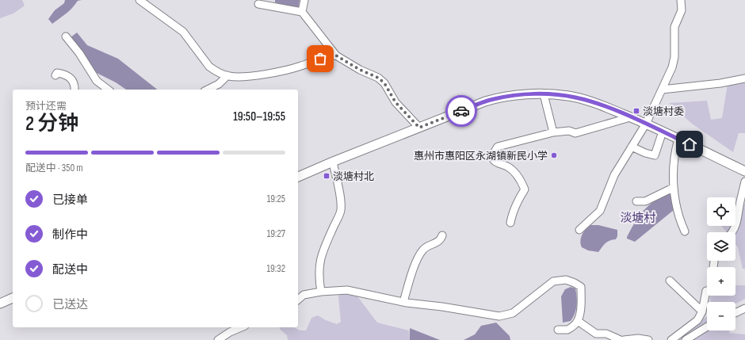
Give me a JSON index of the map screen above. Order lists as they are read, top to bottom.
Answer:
{
  "districts": ["淡塘村"],
  "places": {
    "transit": ["淡塘村委", "淡塘村北"],
    "other": ["惠州市惠阳区永湖镇新民小学"]
  },
  "page": {
    "heading": ["2 分钟", "预计还需", "19:50–19:55"],
    "bar": "配送中 · 350 m",
    "list": [
      ["已接单", "19:25"],
      ["制作中", "19:27"],
      ["配送中", "19:32"],
      "已送达"
    ],
    "map_buttons": ["+", "−"]
  }
}
